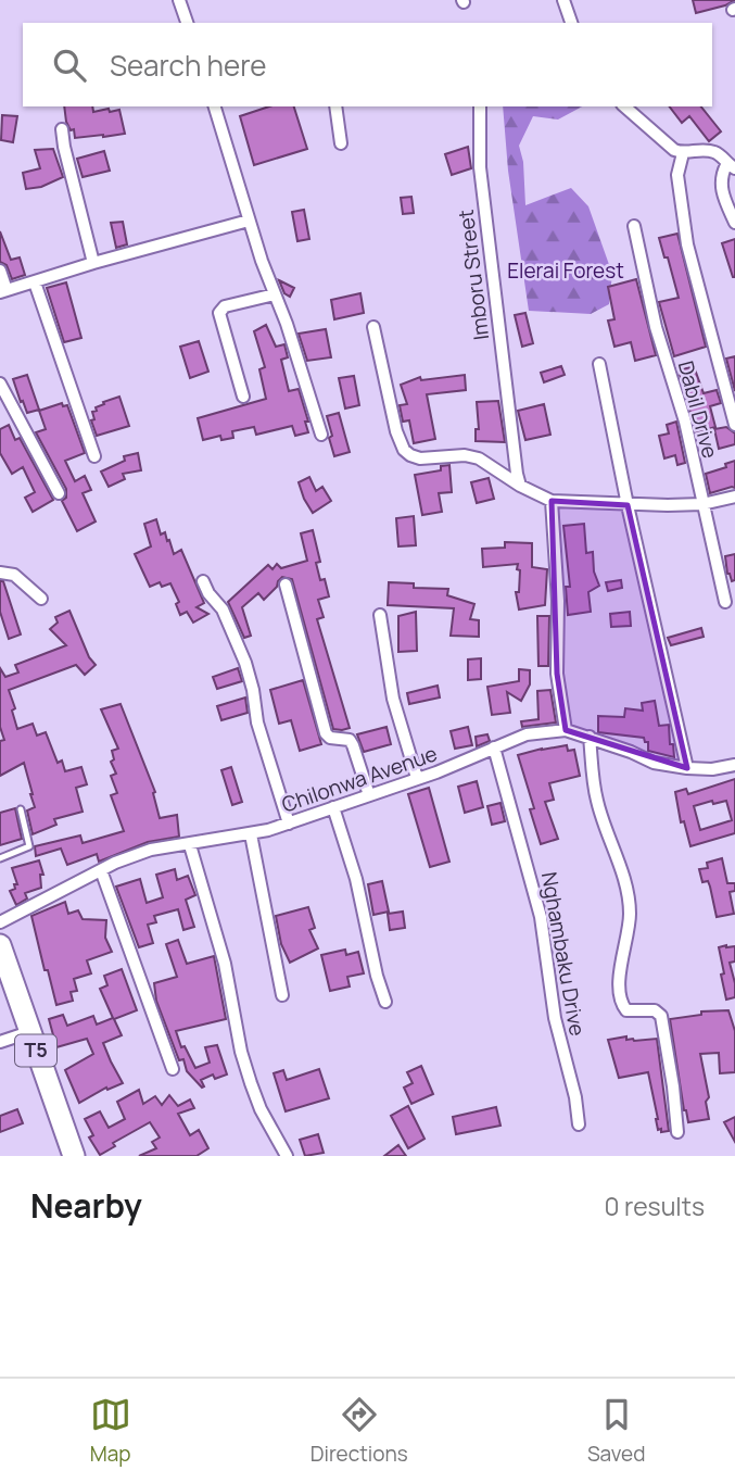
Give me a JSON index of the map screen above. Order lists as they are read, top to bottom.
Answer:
{
  "streets": {
    "highway": ["T5"],
    "street": [
      "Imboru Street",
      "Dabil Drive",
      "Chilonwa Avenue",
      "Nghambaku Drive"
    ]
  },
  "crossings": [
    ["Chilonwa Avenue", "Nghambaku Drive"]
  ],
  "parks": ["Elerai Forest"],
  "page": {
    "search": "Search here",
    "heading": ["Nearby", "0 results"],
    "nav": ["Map", "Directions", "Saved"]
  }
}
